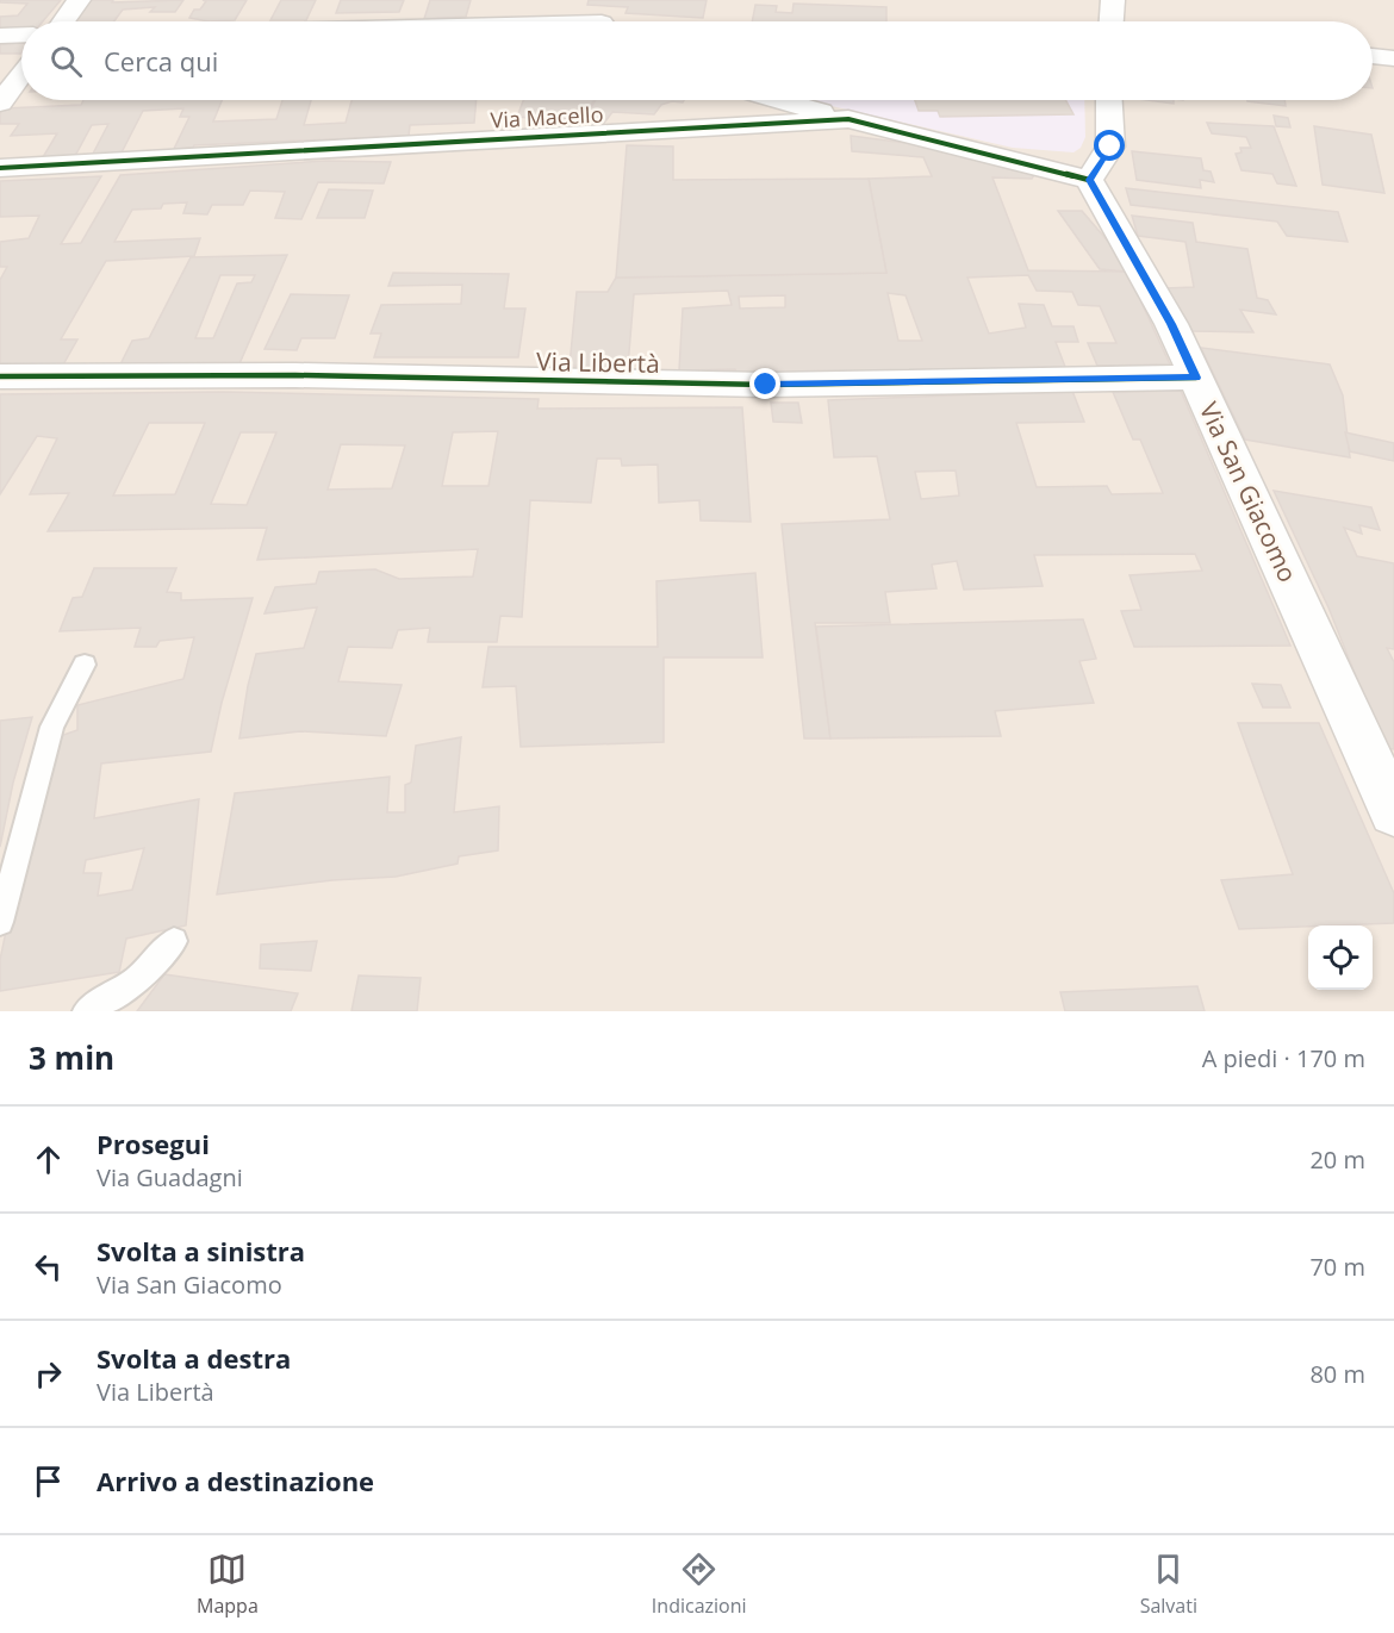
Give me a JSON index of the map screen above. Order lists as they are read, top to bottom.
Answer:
{
  "streets": {
    "street": ["Via Macello", "Via Libertà", "Via San Giacomo"]
  },
  "crossings": [
    ["Via Macello", "Via San Giacomo"],
    ["Via Libertà", "Via San Giacomo"]
  ],
  "page": {
    "search": "Cerca qui",
    "heading": ["3 min", "A piedi · 170 m"],
    "list": [
      ["Prosegui", "Via Guadagni", "20 m"],
      ["Svolta a sinistra", "Via San Giacomo", "70 m"],
      ["Svolta a destra", "Via Libertà", "80 m"],
      "Arrivo a destinazione"
    ],
    "nav": ["Mappa", "Indicazioni", "Salvati"]
  }
}
